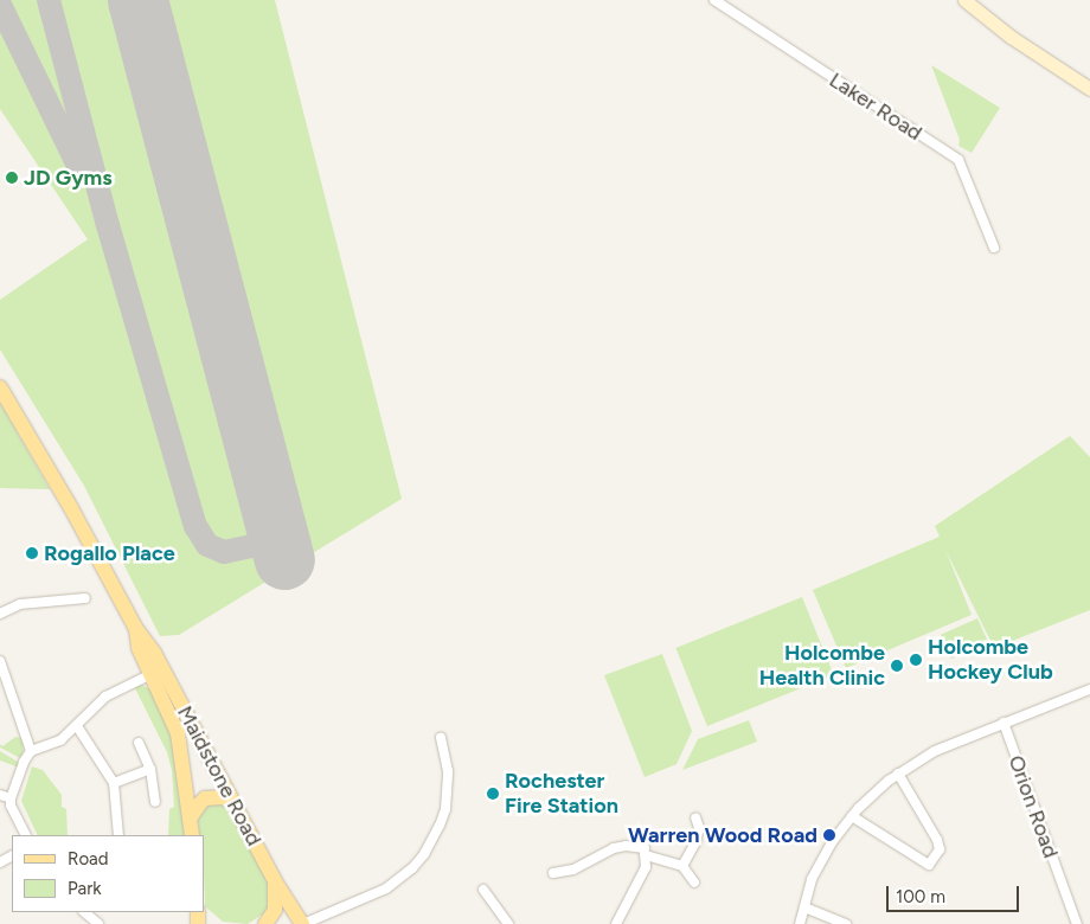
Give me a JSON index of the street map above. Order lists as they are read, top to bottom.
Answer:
{
  "streets": {
    "main road": ["Maidstone Road"],
    "street": ["Laker Road", "Orion Road"]
  },
  "places": [
    "JD Gyms",
    "Rogallo Place",
    "Holcombe Hockey Club",
    "Holcombe Health Clinic",
    "Rochester Fire Station",
    "Warren Wood Road"
  ],
  "legend": ["Road", "Park"],
  "scale_bar": "100 m"
}
